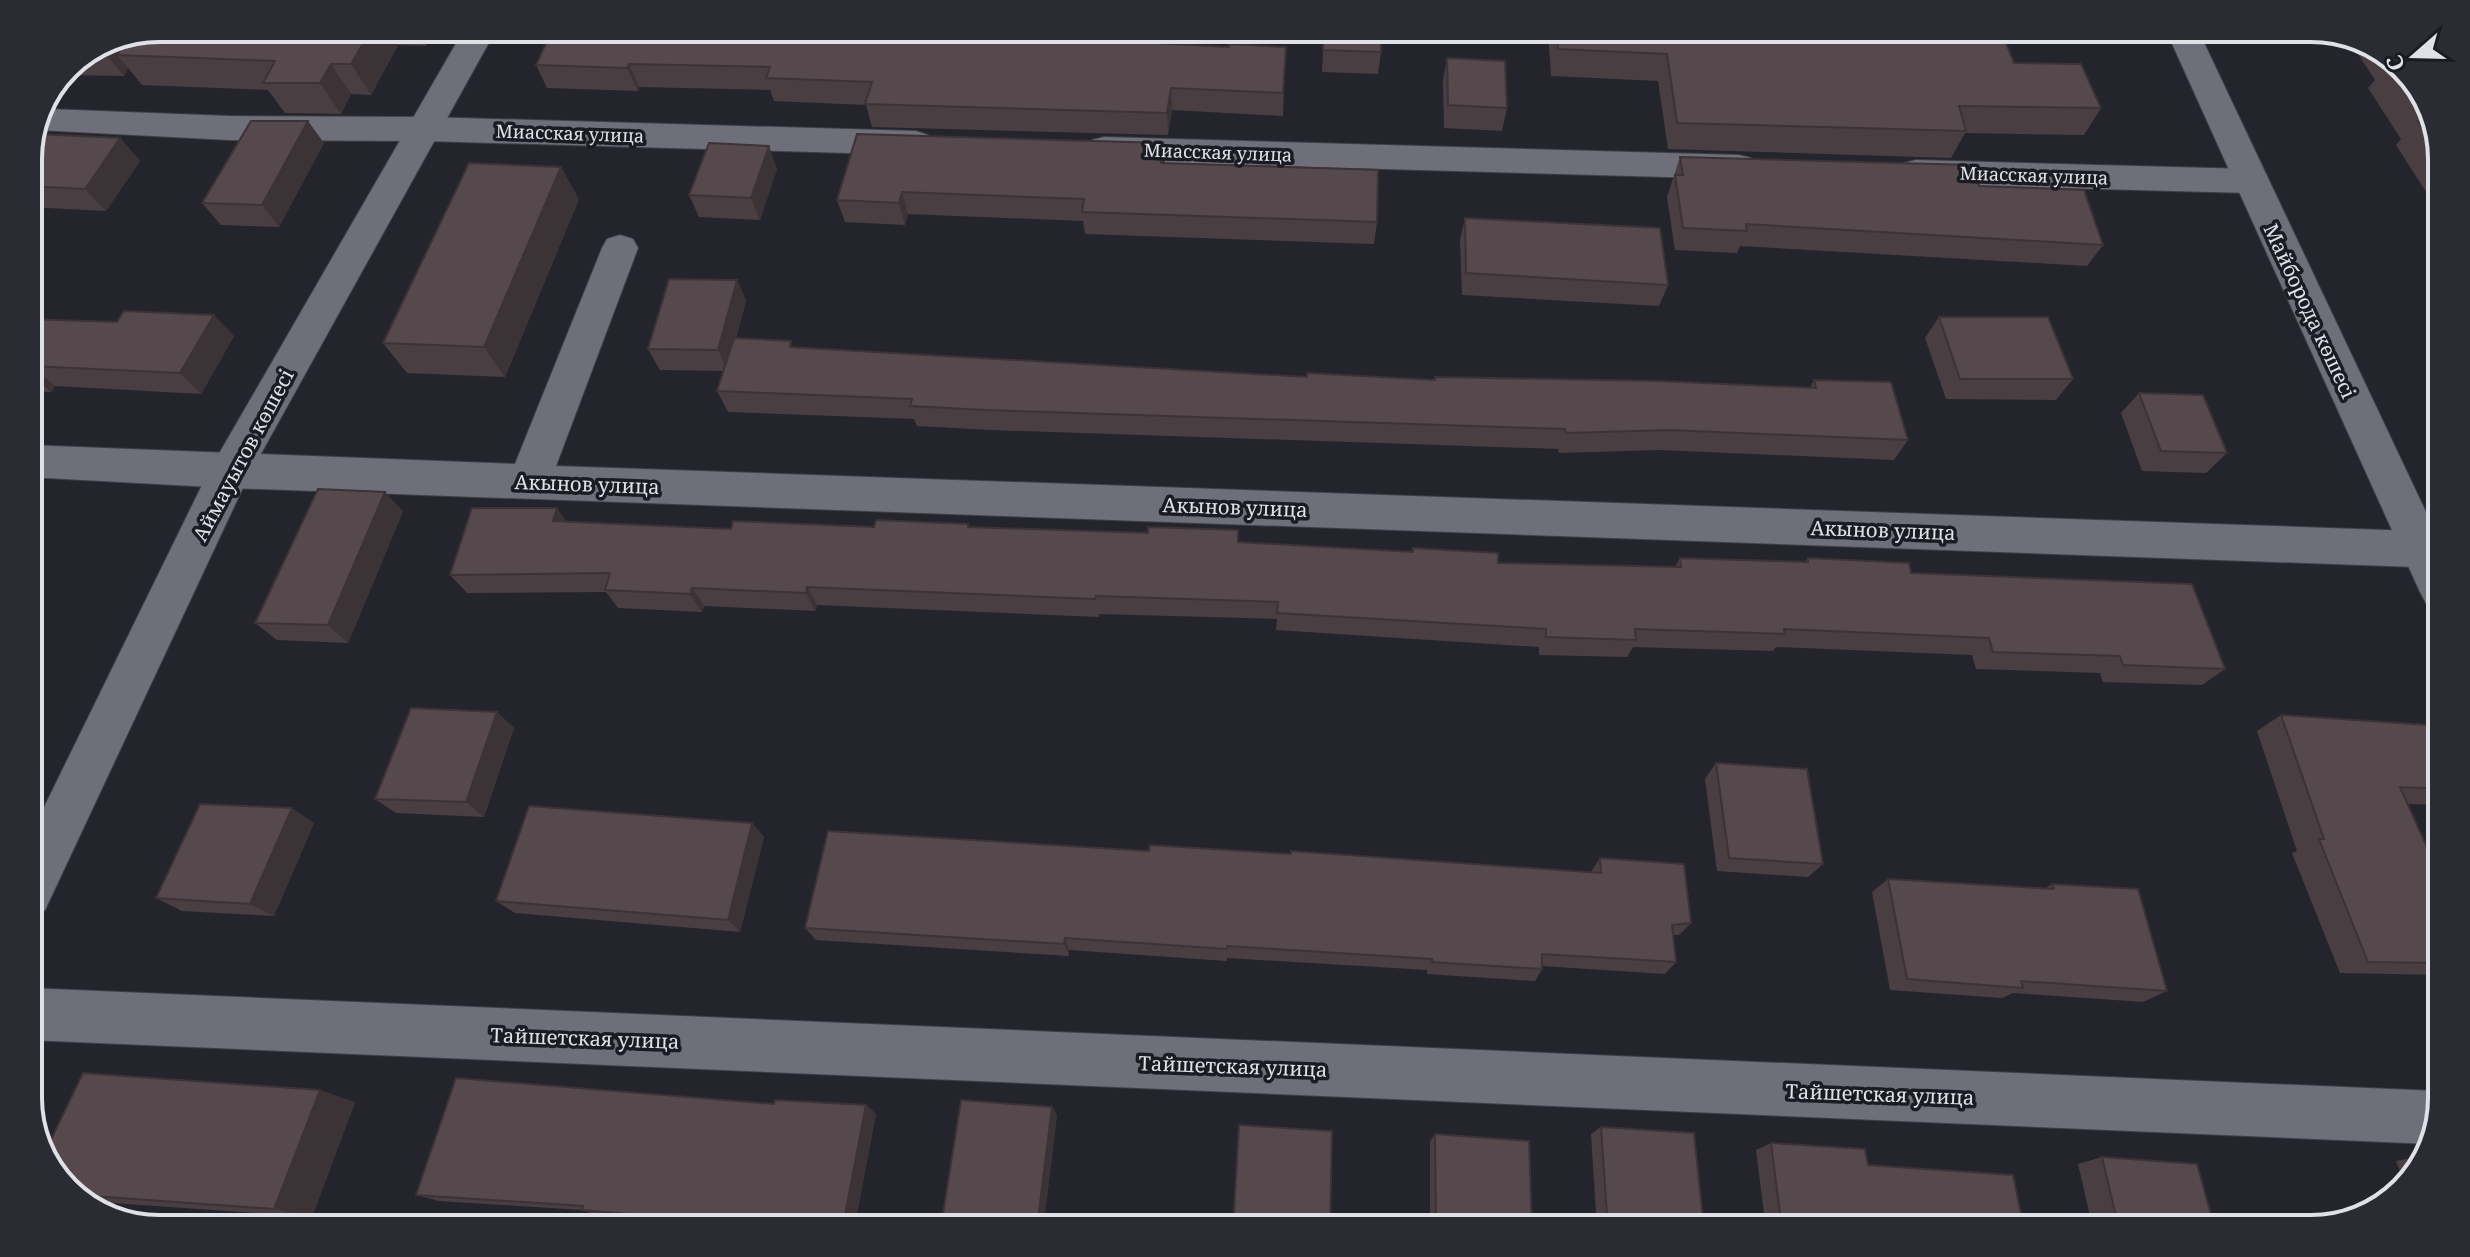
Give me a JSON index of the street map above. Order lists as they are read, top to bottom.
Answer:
{
  "streets": {
    "street": [
      "Миасская улица",
      "Майборода көшесі",
      "Аймауытов көшесі",
      "Акынов улица",
      "Тайшетская улица"
    ]
  },
  "crossings": [
    ["Миасская улица", "Майборода көшесі"],
    ["Миасская улица", "Аймауытов көшесі"],
    ["Аймауытов көшесі", "Акынов улица"]
  ],
  "north": "left"
}
